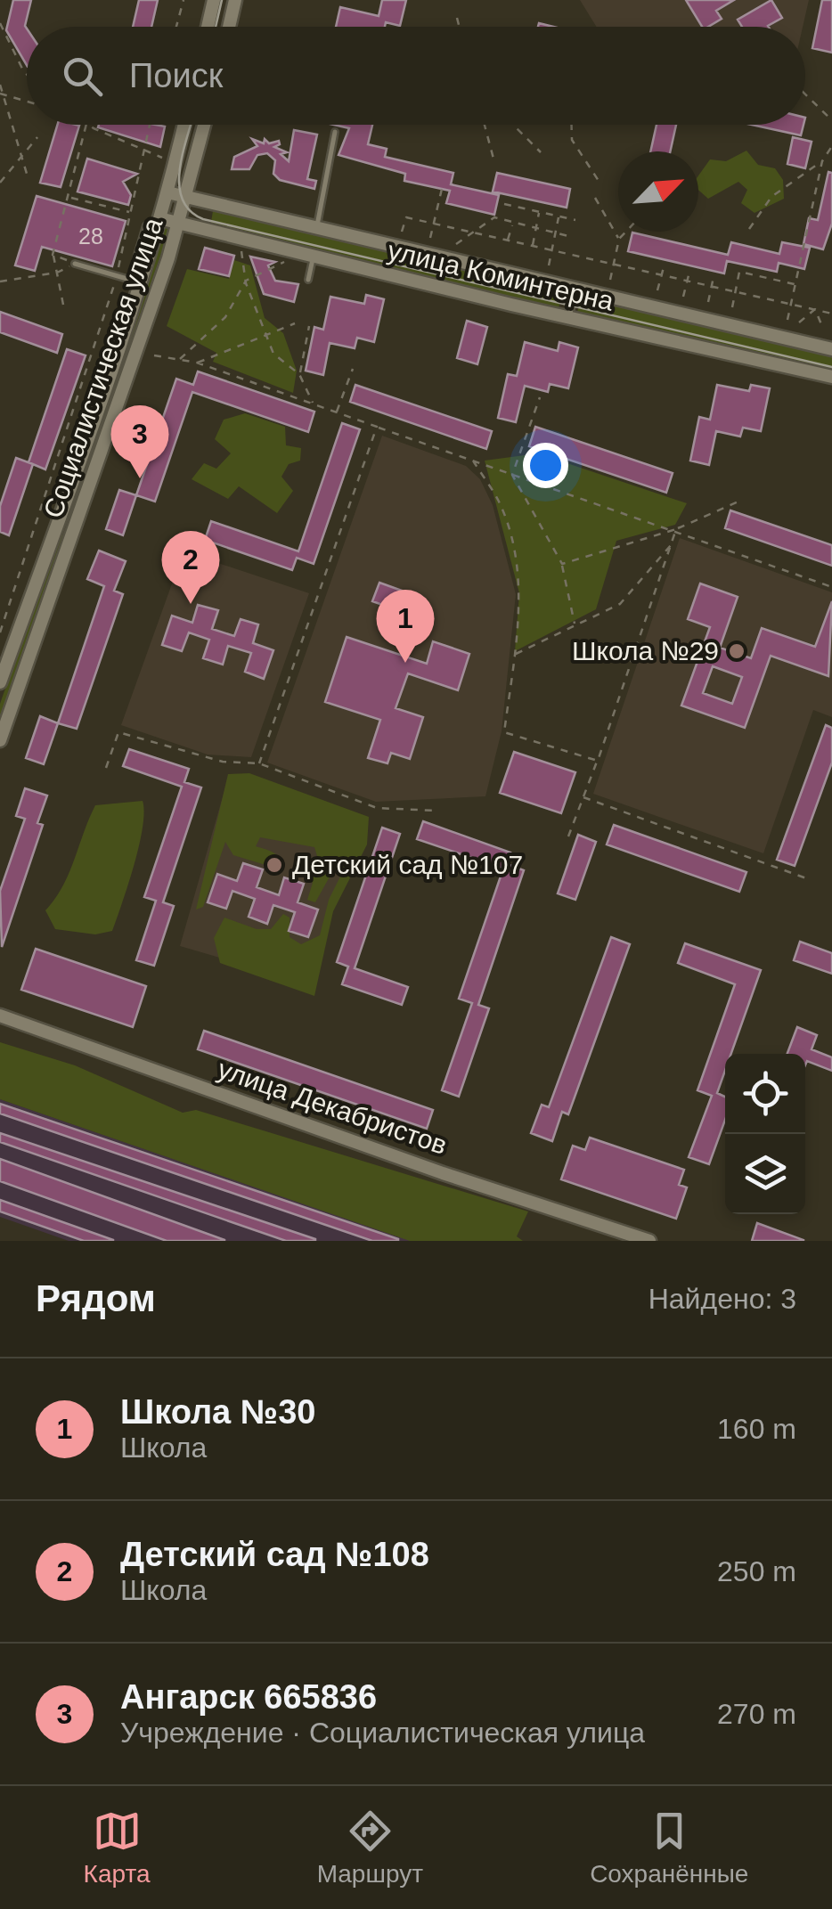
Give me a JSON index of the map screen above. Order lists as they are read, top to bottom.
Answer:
{
  "streets": {
    "street": ["улица Коминтерна", "Социалистическая улица", "улица Декабристов"]
  },
  "crossings": [
    ["улица Коминтерна", "Социалистическая улица"]
  ],
  "places": ["Школа №29", "Детский сад №107"],
  "house_numbers": ["28"],
  "north": "top right",
  "page": {
    "search": "Поиск",
    "pins": ["3", "2", "1"],
    "heading": ["Рядом", "Найдено: 3"],
    "list": [
      {
        "mark": "1",
        "name": "Школа №30",
        "note": "Школа",
        "value": "160 m"
      },
      {
        "mark": "2",
        "name": "Детский сад №108",
        "note": "Школа",
        "value": "250 m"
      },
      {
        "mark": "3",
        "name": "Ангарск 665836",
        "note": "Учреждение · Социалистическая улица",
        "value": "270 m"
      }
    ],
    "nav": ["Карта", "Маршрут", "Сохранённые"]
  }
}
